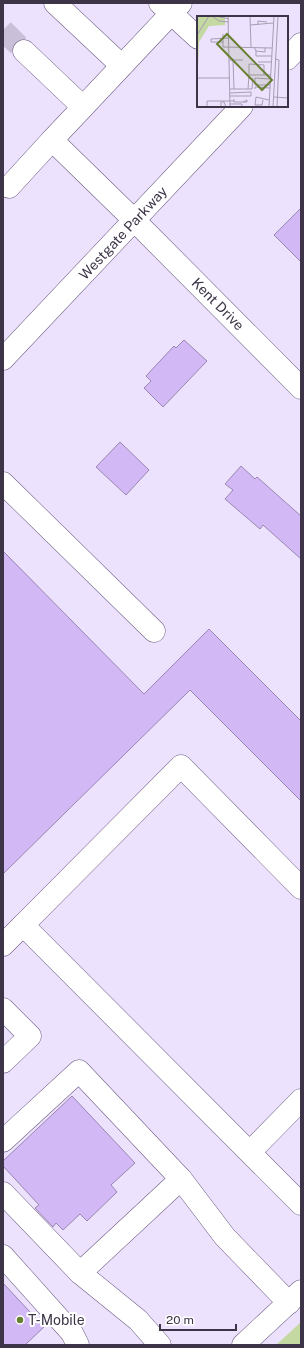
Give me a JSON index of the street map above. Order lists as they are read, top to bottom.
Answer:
{
  "streets": {
    "main road": ["Westgate Parkway", "Kent Drive"]
  },
  "crossings": [
    ["Westgate Parkway", "Kent Drive"]
  ],
  "places": ["T-Mobile"],
  "scale_bar": "20 m"
}
